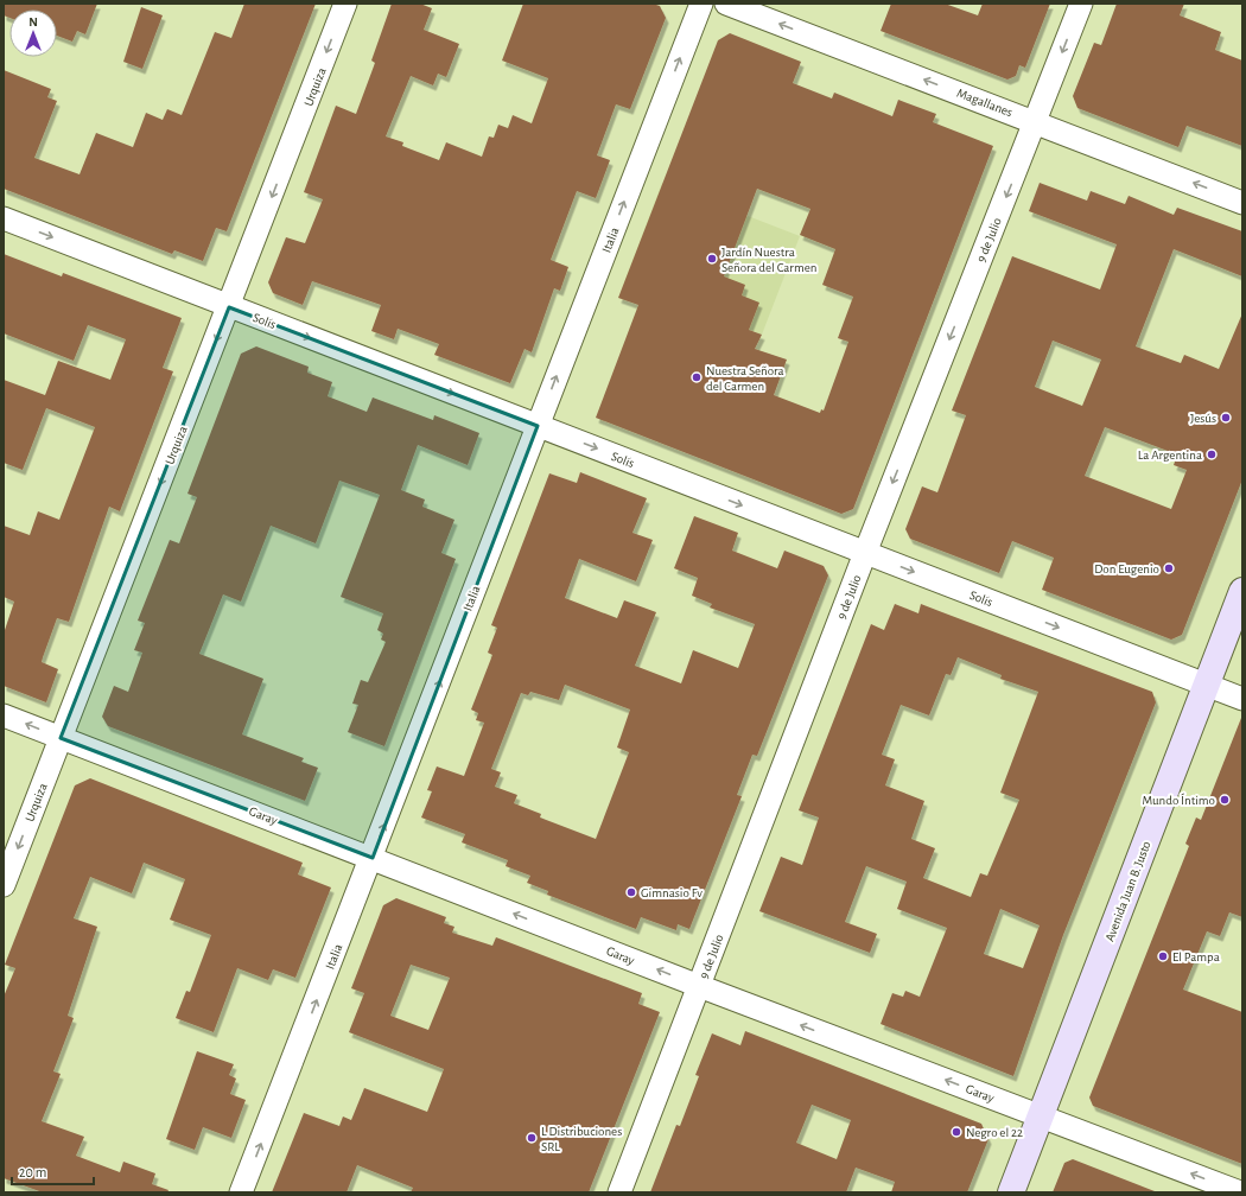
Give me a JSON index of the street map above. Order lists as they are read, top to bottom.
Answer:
{
  "streets": {
    "main road": ["Avenida Juan B. Justo"],
    "street": [
      "Urquiza",
      "Magallanes",
      "Italia",
      "9 de Julio",
      "Solís",
      "Garay"
    ]
  },
  "crossings": [
    ["Urquiza", "Solís"],
    ["Urquiza", "Garay"],
    ["Magallanes", "9 de Julio"],
    ["Italia", "Solís"],
    ["Italia", "Garay"],
    ["9 de Julio", "Solís"],
    ["9 de Julio", "Garay"],
    ["Solís", "Avenida Juan B. Justo"],
    ["Garay", "Avenida Juan B. Justo"]
  ],
  "one_way": [
    "Urquiza",
    "Magallanes",
    "Italia",
    "9 de Julio",
    "Solís",
    "Garay"
  ],
  "places": [
    "Jardín Nuestra Señora del Carmen",
    "Nuestra Señora del Carmen",
    "Jesús",
    "La Argentina",
    "Don Eugenio",
    "Mundo Íntimo",
    "Gimnasio Fv",
    "El Pampa",
    "Negro el 22",
    "L Distribuciones SRL"
  ],
  "scale_bar": "20 m",
  "north": "top"
}
